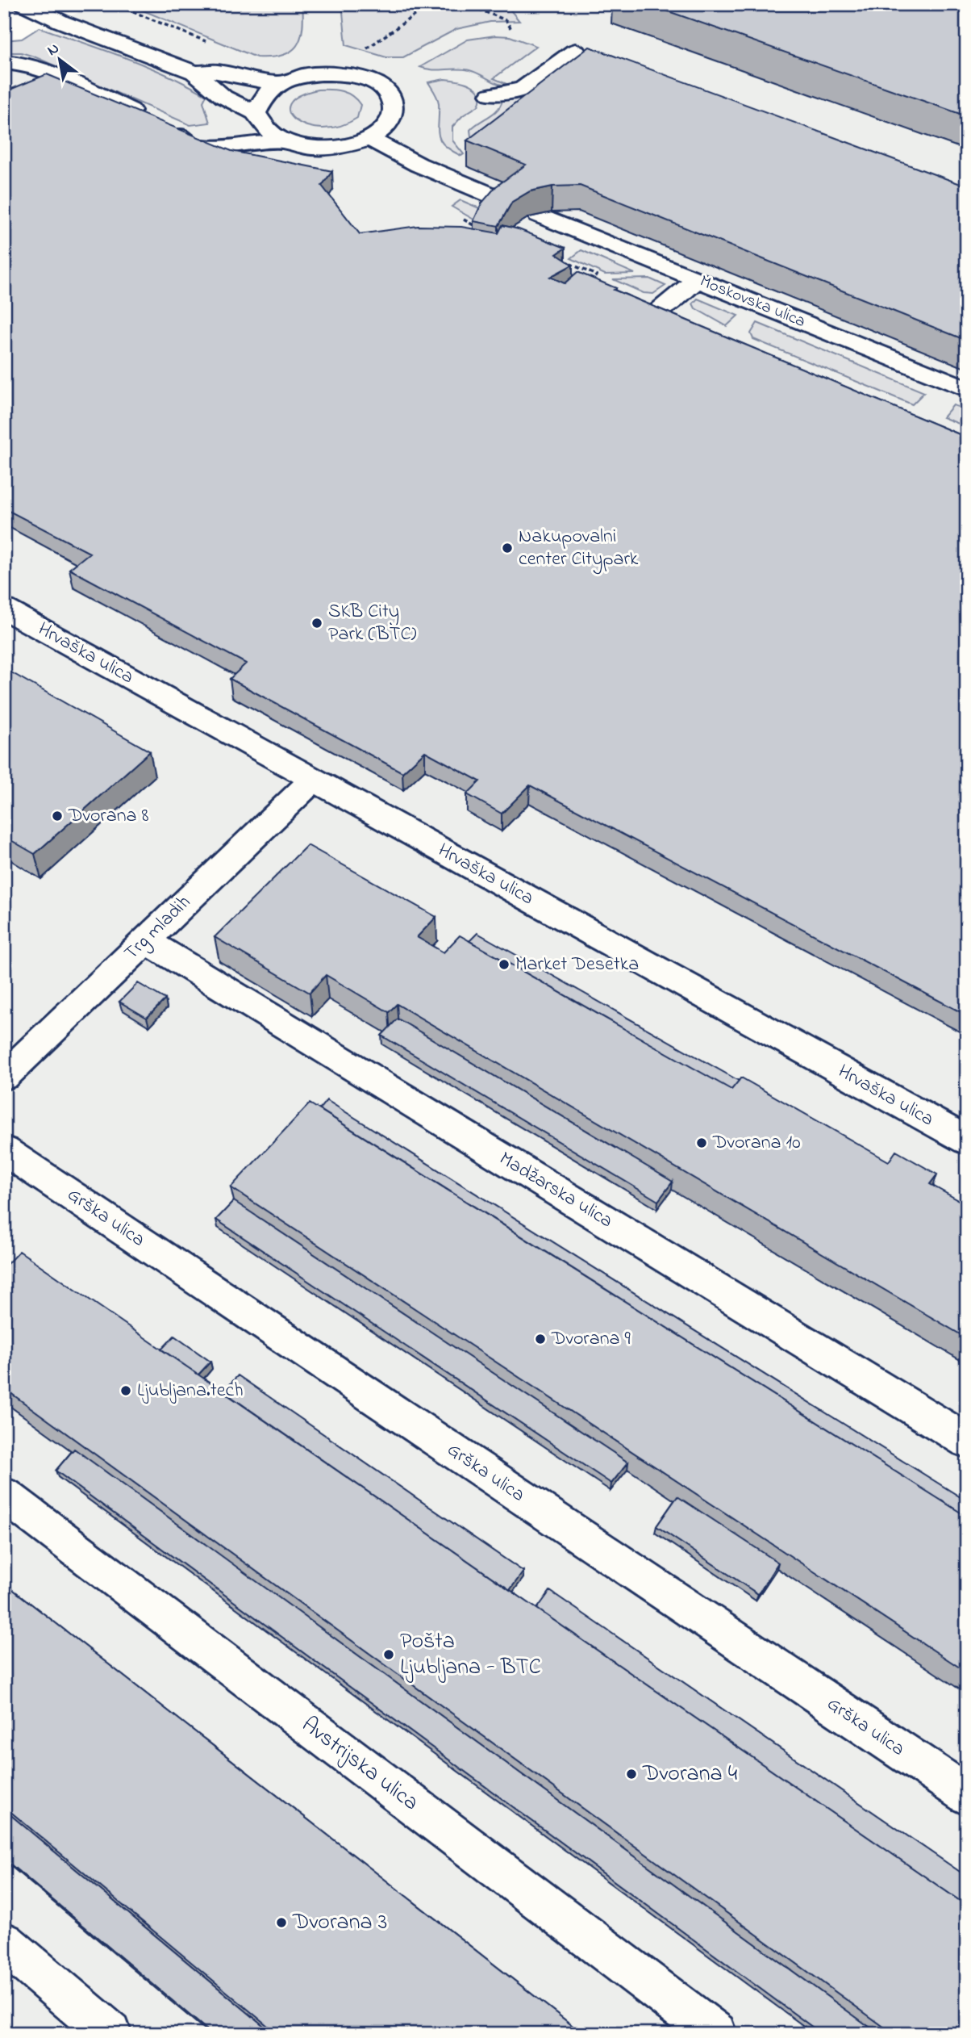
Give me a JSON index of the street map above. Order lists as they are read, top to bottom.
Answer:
{
  "streets": {
    "street": [
      "Moskovska ulica",
      "Hrvaška ulica",
      "Trg mladih",
      "Madžarska ulica",
      "Grška ulica",
      "Avstrijska ulica"
    ]
  },
  "crossings": [
    ["Hrvaška ulica", "Trg mladih"],
    ["Trg mladih", "Madžarska ulica"]
  ],
  "places": [
    "Nakupovalni center Citypark",
    "SKB City Park (BTC)",
    "Dvorana 8",
    "Market Desetka",
    "Dvorana 10",
    "Dvorana 9",
    "Ljubljana.tech",
    "Pošta Ljubljana - BTC",
    "Dvorana 4",
    "Dvorana 3"
  ],
  "north": "top left"
}
